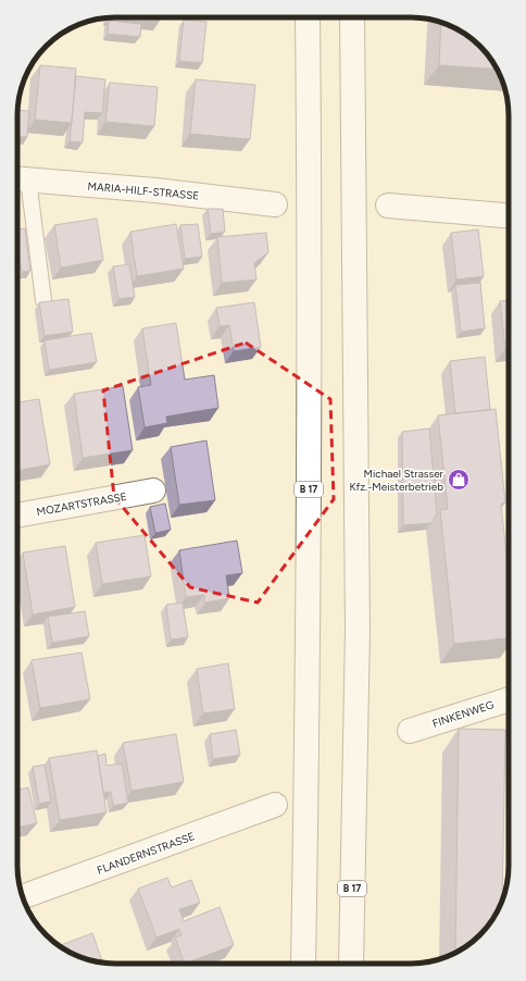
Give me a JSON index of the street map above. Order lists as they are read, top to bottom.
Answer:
{
  "streets": {
    "main road": [
      "MARIA-HILF-STRASSE",
      "B 17",
      "MOZARTSTRASSE",
      "FINKENWEG",
      "FLANDERNSTRASSE"
    ]
  },
  "places": {
    "shop": ["Michael Strasser Kfz.-Meisterbetrieb"]
  }
}
